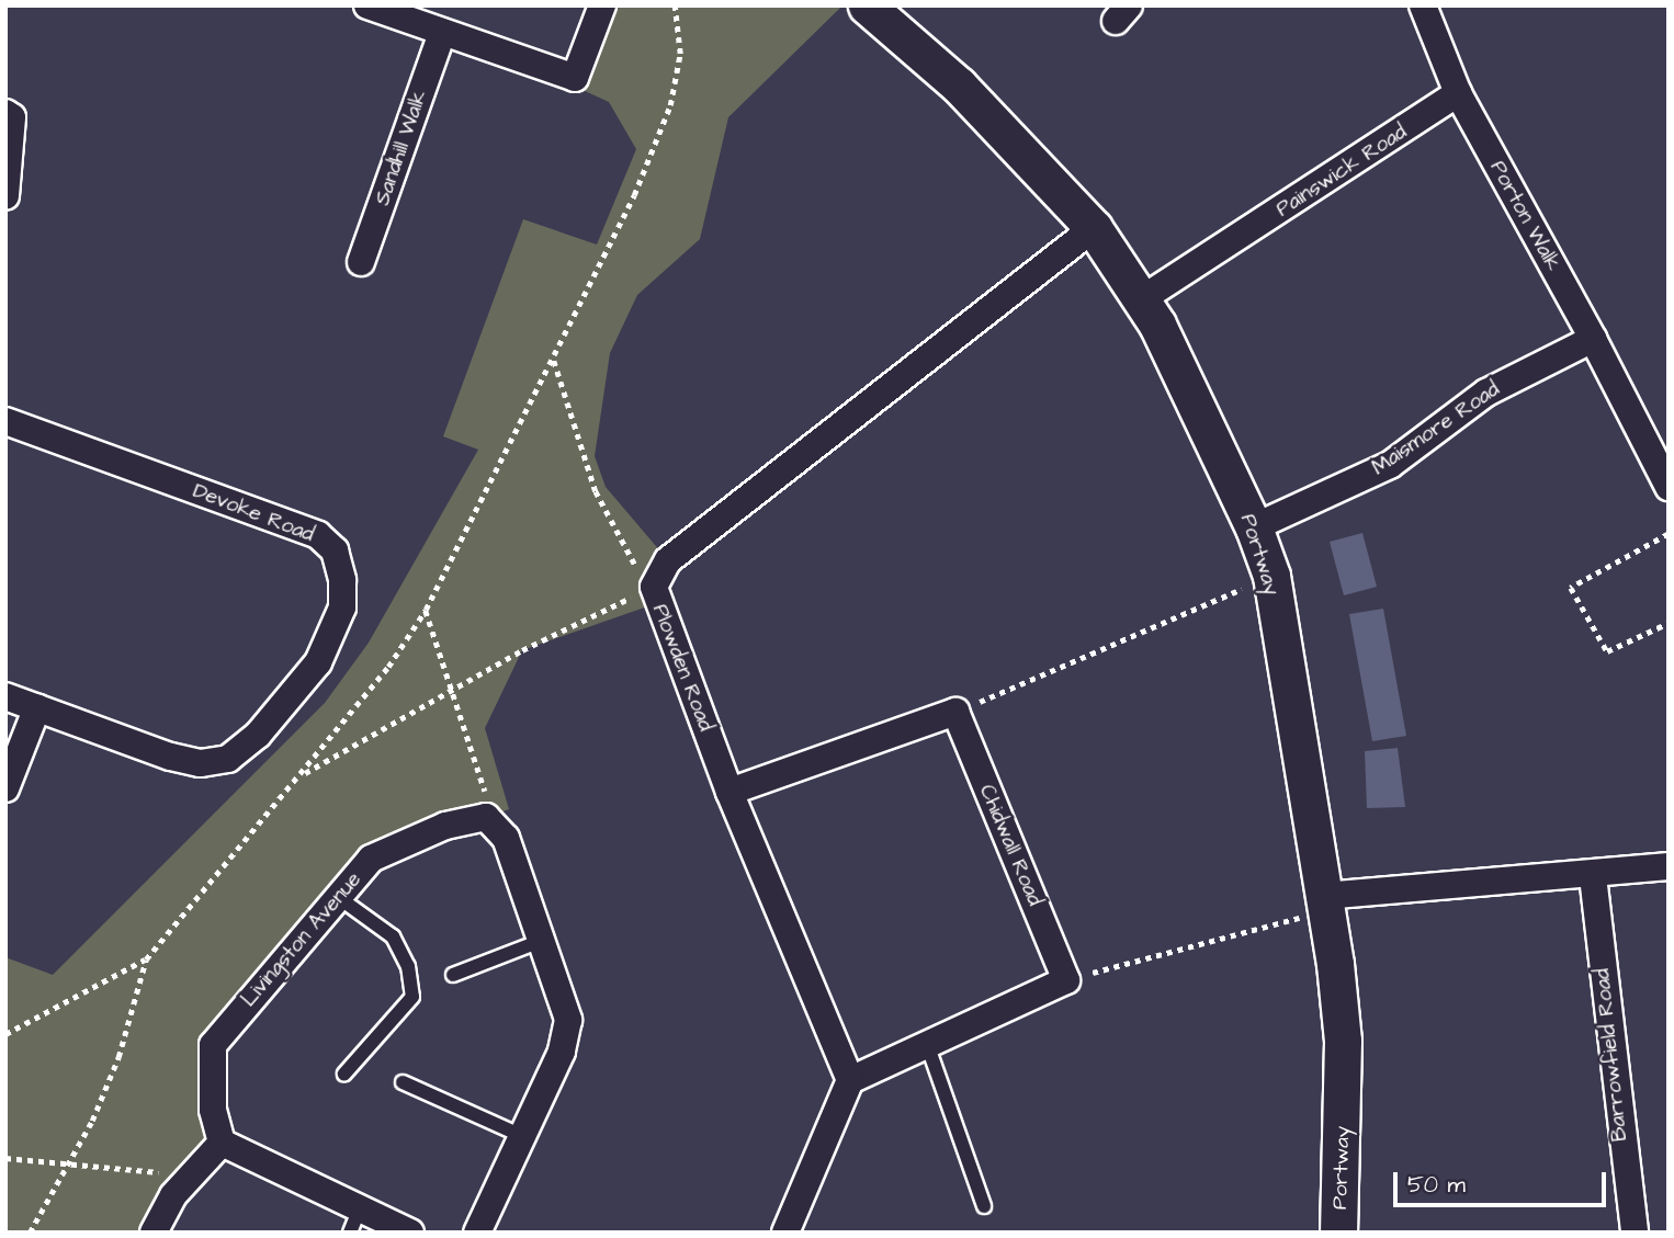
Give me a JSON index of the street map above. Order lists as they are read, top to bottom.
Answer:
{
  "streets": {
    "street": [
      "Sandhill Walk",
      "Painswick Road",
      "Porton Walk",
      "Maismore Road",
      "Devoke Road",
      "Portway",
      "Plowden Road",
      "Chidwall Road",
      "Livingston Avenue",
      "Barrowfield Road"
    ]
  },
  "crossings": [
    ["Painswick Road", "Porton Walk"],
    ["Painswick Road", "Portway"],
    ["Porton Walk", "Maismore Road"],
    ["Maismore Road", "Portway"],
    ["Portway", "Plowden Road"]
  ],
  "scale_bar": "50 m"
}
